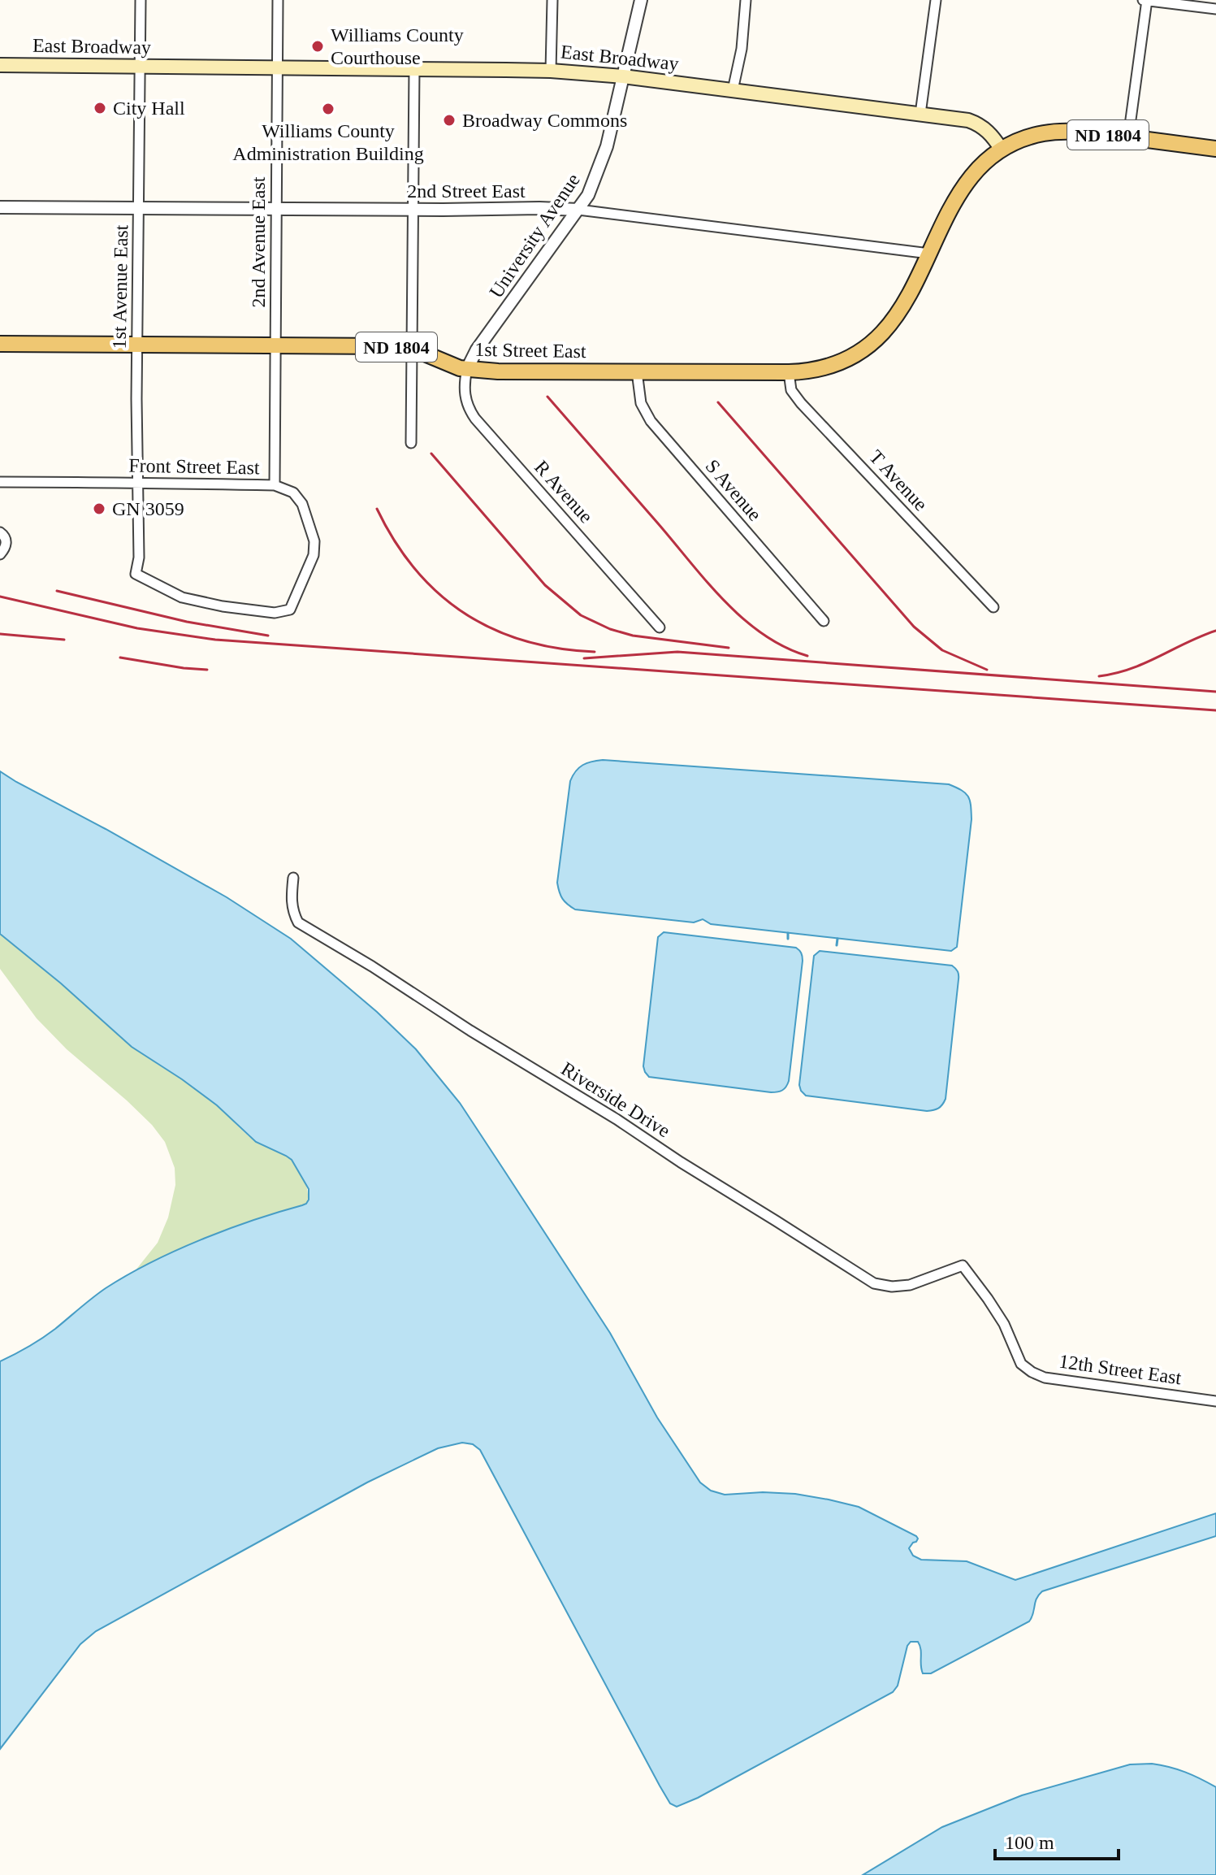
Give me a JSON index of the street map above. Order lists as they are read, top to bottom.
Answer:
{
  "streets": {
    "main road": ["East Broadway", "ND 1804", "1st Street East"],
    "street": [
      "2nd Street East",
      "University Avenue",
      "2nd Avenue East",
      "1st Avenue East",
      "Front Street East",
      "T Avenue",
      "S Avenue",
      "R Avenue",
      "Riverside Drive",
      "12th Street East"
    ]
  },
  "crossings": [
    ["East Broadway", "ND 1804"],
    ["East Broadway", "University Avenue"],
    ["East Broadway", "2nd Avenue East"],
    ["East Broadway", "1st Avenue East"],
    ["ND 1804", "2nd Street East"],
    ["ND 1804", "1st Street East"],
    ["2nd Street East", "University Avenue"],
    ["2nd Street East", "2nd Avenue East"],
    ["2nd Street East", "1st Avenue East"],
    ["2nd Street East", "1st Street East"],
    ["University Avenue", "1st Street East"],
    ["University Avenue", "R Avenue"],
    ["2nd Avenue East", "1st Street East"],
    ["2nd Avenue East", "Front Street East"],
    ["1st Avenue East", "1st Street East"],
    ["1st Avenue East", "Front Street East"],
    ["1st Street East", "T Avenue"],
    ["1st Street East", "S Avenue"],
    ["1st Street East", "R Avenue"],
    ["Riverside Drive", "12th Street East"]
  ],
  "places": [
    "Williams County Courthouse",
    "City Hall",
    "Williams County Administration Building",
    "Broadway Commons",
    "GN 3059"
  ],
  "scale_bar": "100 m"
}
